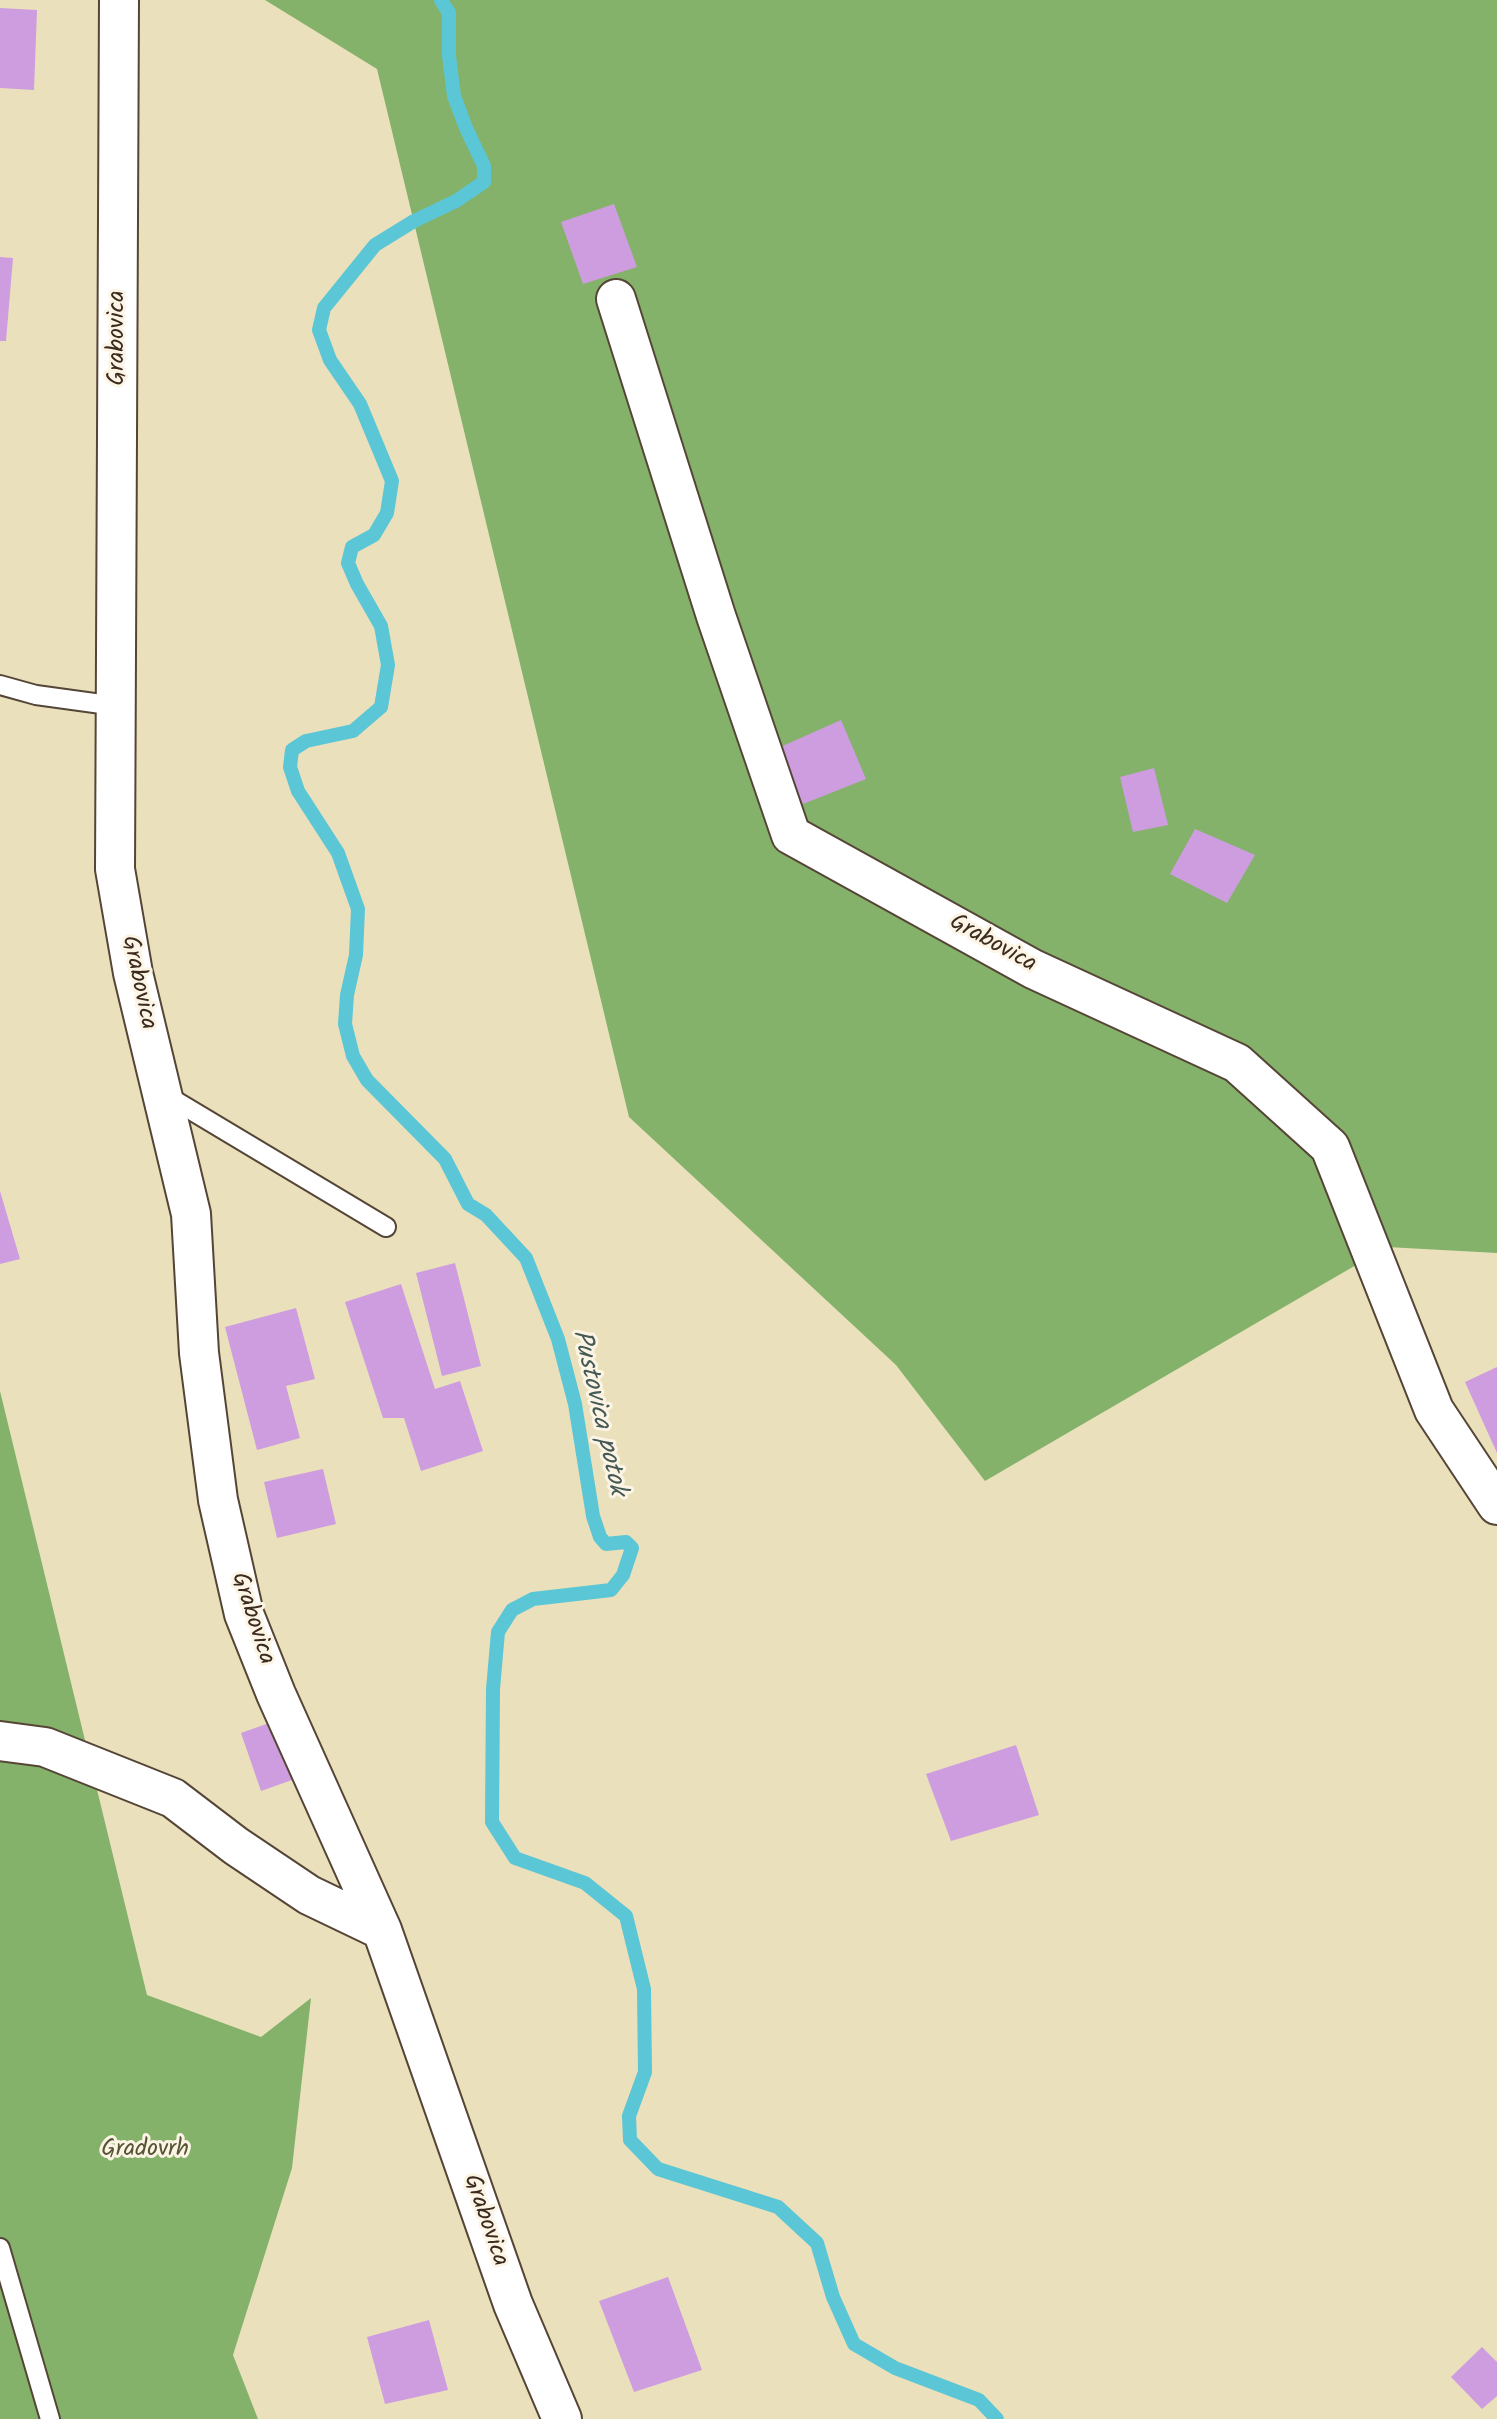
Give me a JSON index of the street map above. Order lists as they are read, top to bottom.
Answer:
{
  "streets": {
    "street": ["Grabovica"]
  },
  "water": ["Pustovica potok"],
  "parks": ["Gradovrh"]
}
